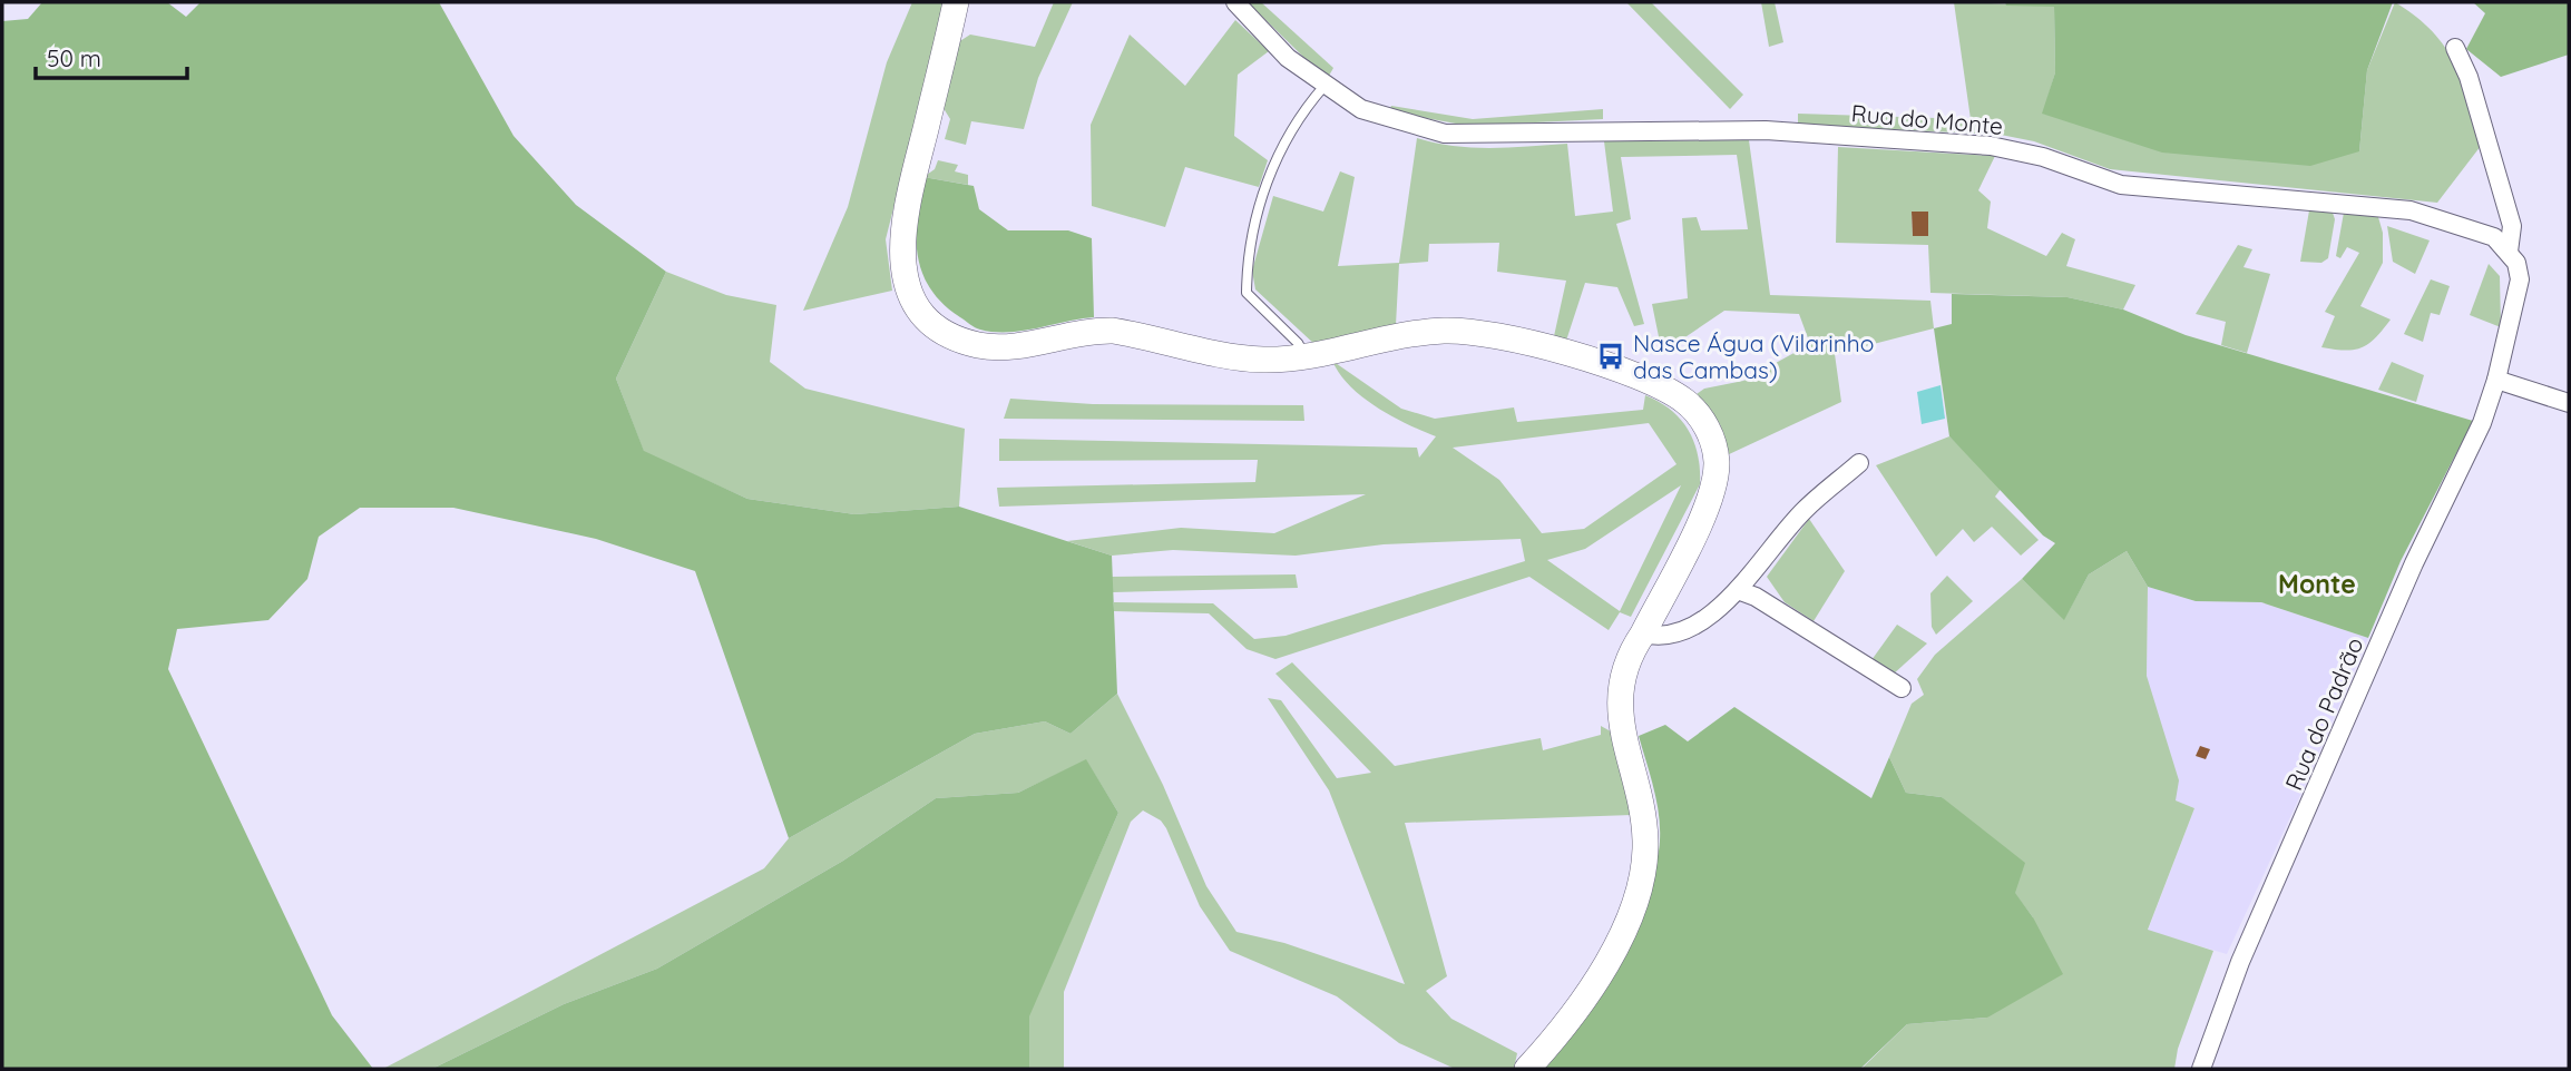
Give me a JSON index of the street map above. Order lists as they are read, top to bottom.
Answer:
{
  "streets": {
    "street": ["Rua do Monte", "Rua do Padrão"]
  },
  "districts": ["Monte"],
  "places": {
    "bus stop": ["Nasce Água (Vilarinho das Cambas)"]
  },
  "scale_bar": "50 m"
}
